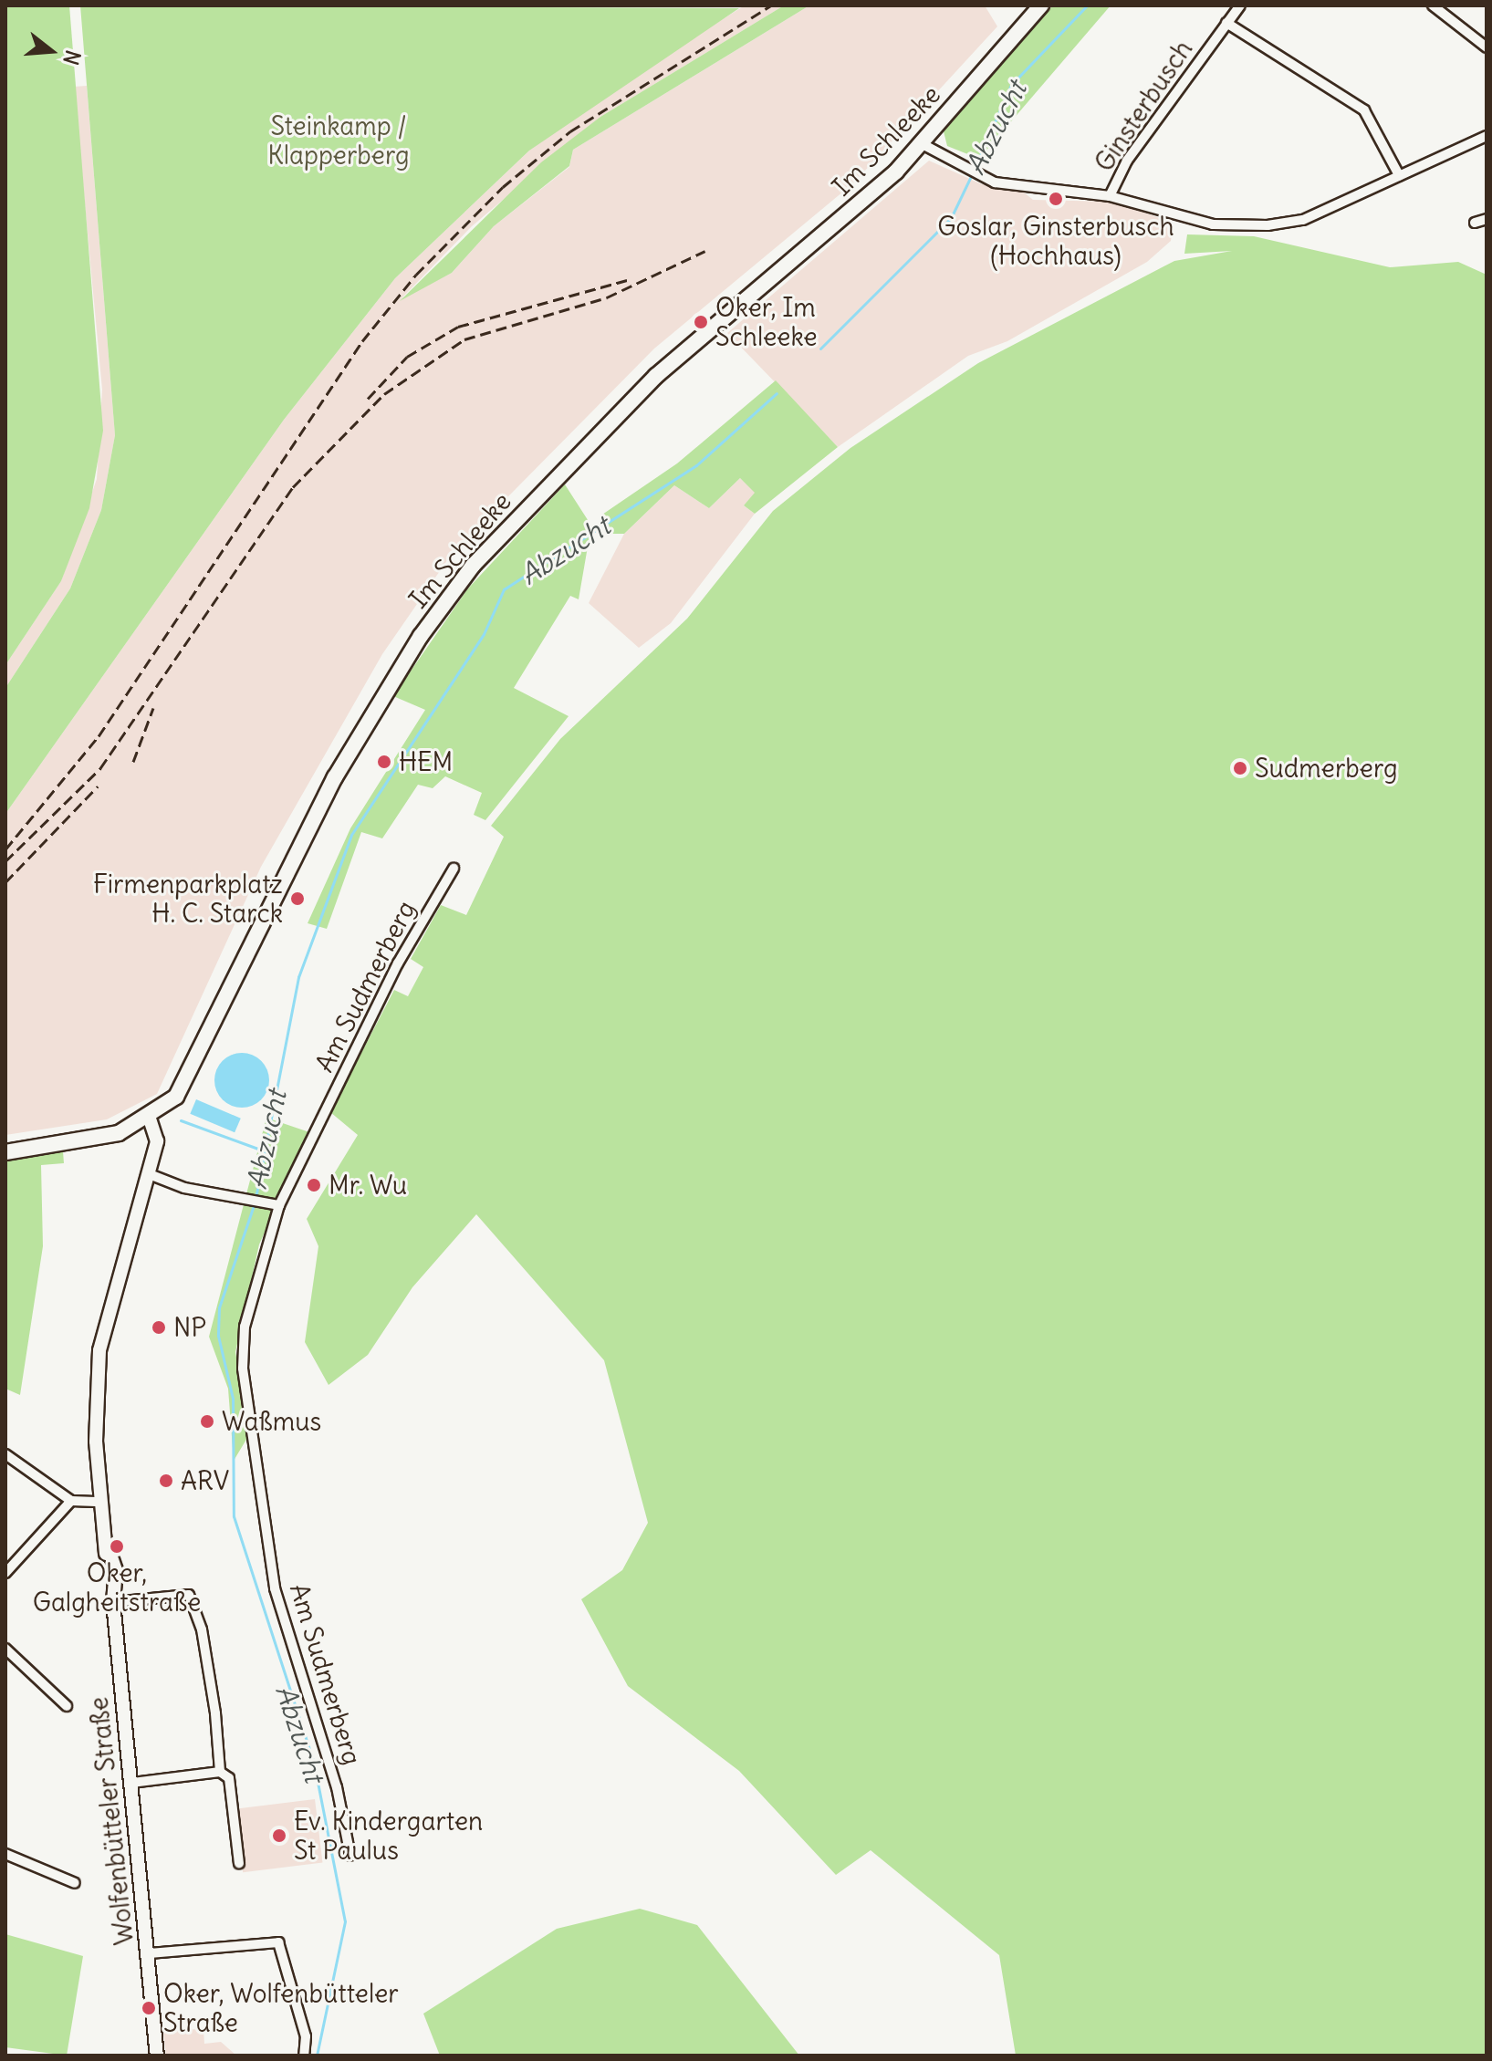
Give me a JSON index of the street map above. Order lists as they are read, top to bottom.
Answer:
{
  "streets": {
    "main road": ["Im Schleeke", "Wolfenbütteler Straße"],
    "street": ["Ginsterbusch", "Am Sudmerberg"]
  },
  "crossings": [
    ["Im Schleeke", "Wolfenbütteler Straße"]
  ],
  "water": ["Abzucht"],
  "parks": ["Steinkamp / Klapperberg"],
  "places": [
    "Goslar, Ginsterbusch (Hochhaus)",
    "Oker, Im Schleeke",
    "HEM",
    "Sudmerberg",
    "Firmenparkplatz H. C. Starck",
    "Mr. Wu",
    "NP",
    "Waßmus",
    "ARV",
    "Oker, Galgheitstraße",
    "Ev. Kindergarten St Paulus",
    "Oker, Wolfenbütteler Straße"
  ],
  "north": "right"
}
